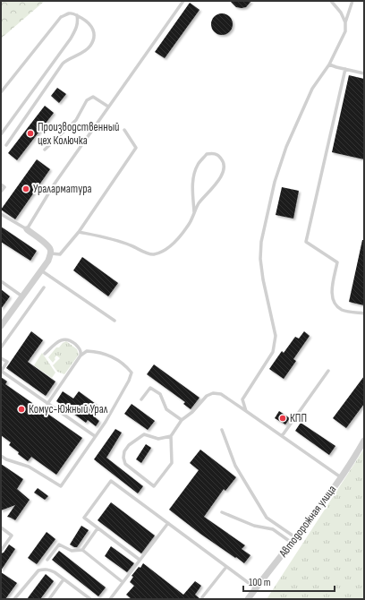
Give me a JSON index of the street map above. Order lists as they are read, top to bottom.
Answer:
{
  "streets": {
    "street": ["Автодорожная улица"]
  },
  "places": [
    "Производственный цех Колючка",
    "Ураларматура",
    "Комус-Южный Урал",
    "КПП"
  ],
  "scale_bar": "100 m"
}
